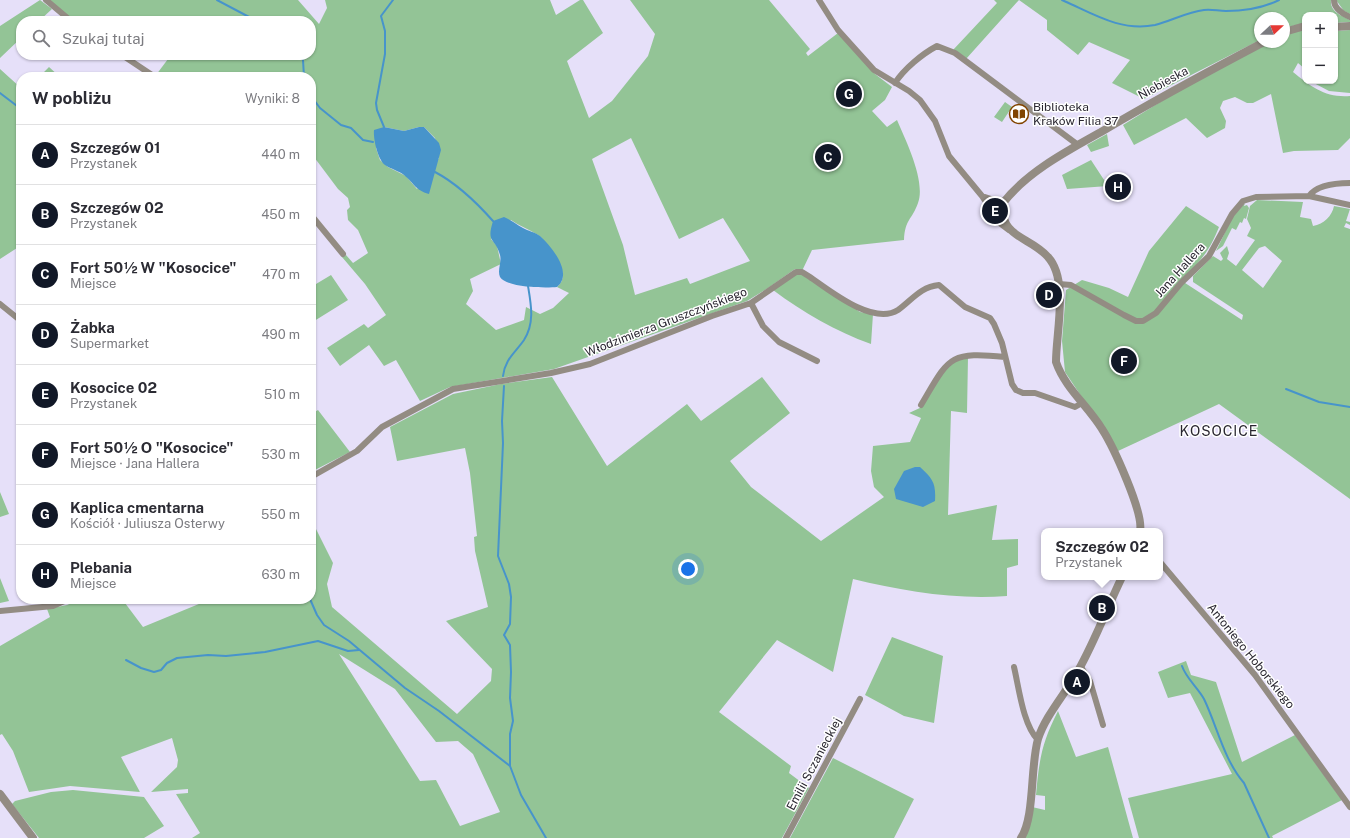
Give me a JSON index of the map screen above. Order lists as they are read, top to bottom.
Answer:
{
  "streets": {
    "street": [
      "Niebieska",
      "Jana Hallera",
      "Włodzimierza Gruszczyńskiego",
      "Antoniego Hoborskiego",
      "Emilii Sczanieckiej"
    ]
  },
  "districts": ["KOSOCICE"],
  "places": {
    "library": ["Biblioteka Kraków Filia 37"]
  },
  "north": "right",
  "page": {
    "map_buttons": ["+", "−"],
    "search": "Szukaj tutaj",
    "heading": ["W pobliżu", "Wyniki: 8"],
    "pins": [
      "G",
      "C",
      "H",
      "E",
      "D",
      "F",
      "B",
      "A"
    ],
    "list": [
      {
        "mark": "A",
        "name": "Szczegów 01",
        "note": "Przystanek",
        "value": "440 m"
      },
      {
        "mark": "B",
        "name": "Szczegów 02",
        "note": "Przystanek",
        "value": "450 m"
      },
      {
        "mark": "C",
        "name": "Fort 50½ W \"Kosocice\"",
        "note": "Miejsce",
        "value": "470 m"
      },
      {
        "mark": "D",
        "name": "Żabka",
        "note": "Supermarket",
        "value": "490 m"
      },
      {
        "mark": "E",
        "name": "Kosocice 02",
        "note": "Przystanek",
        "value": "510 m"
      },
      {
        "mark": "F",
        "name": "Fort 50½ O \"Kosocice\"",
        "note": "Miejsce · Jana Hallera",
        "value": "530 m"
      },
      {
        "mark": "G",
        "name": "Kaplica cmentarna",
        "note": "Kościół · Juliusza Osterwy",
        "value": "550 m"
      },
      {
        "mark": "H",
        "name": "Plebania",
        "note": "Miejsce",
        "value": "630 m"
      }
    ],
    "popup": ["Szczegów 02", "Przystanek"]
  }
}
